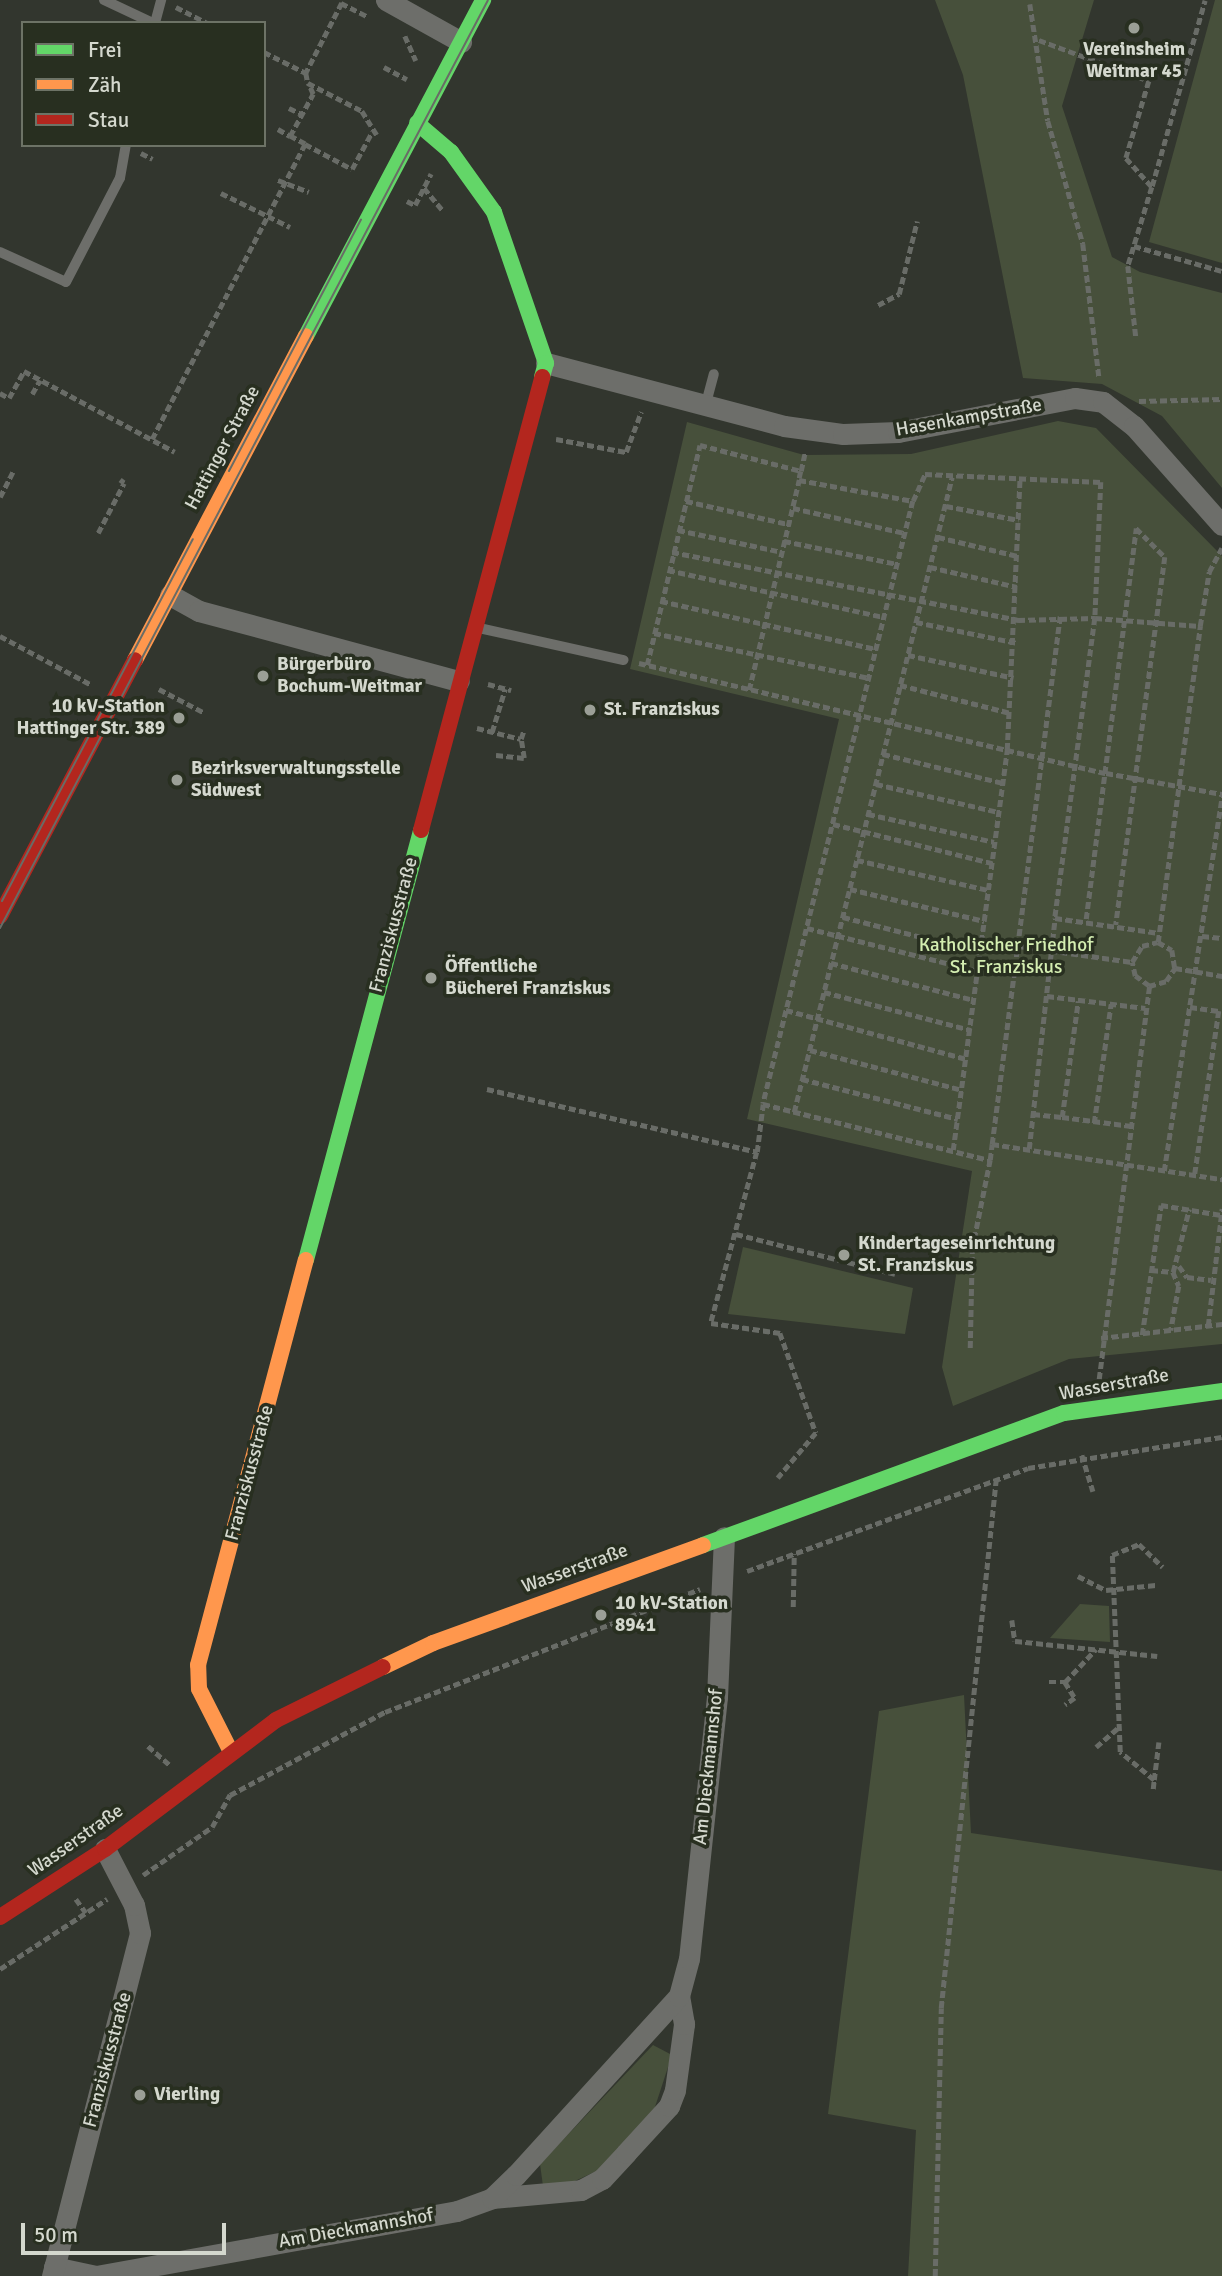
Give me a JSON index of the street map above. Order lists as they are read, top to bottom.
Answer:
{
  "streets": {
    "main road": ["Hattinger Straße", "Franziskusstraße", "Wasserstraße"],
    "street": ["Hasenkampstraße", "Am Dieckmannshof"]
  },
  "crossings": [
    ["Hasenkampstraße", "Franziskusstraße"],
    ["Franziskusstraße", "Wasserstraße"],
    ["Franziskusstraße", "Am Dieckmannshof"],
    ["Wasserstraße", "Am Dieckmannshof"]
  ],
  "parks": ["Katholischer Friedhof St. Franziskus"],
  "places": [
    "Vereinsheim Weitmar 45",
    "Bürgerbüro Bochum-Weitmar",
    "St. Franziskus",
    "10 kV-Station Hattinger Str. 389",
    "Bezirksverwaltungsstelle Südwest",
    "Öffentliche Bücherei Franziskus",
    "Kindertageseinrichtung St. Franziskus",
    "10 kV-Station 8941",
    "Vierling"
  ],
  "legend": ["Frei", "Zäh", "Stau"],
  "scale_bar": "50 m"
}
